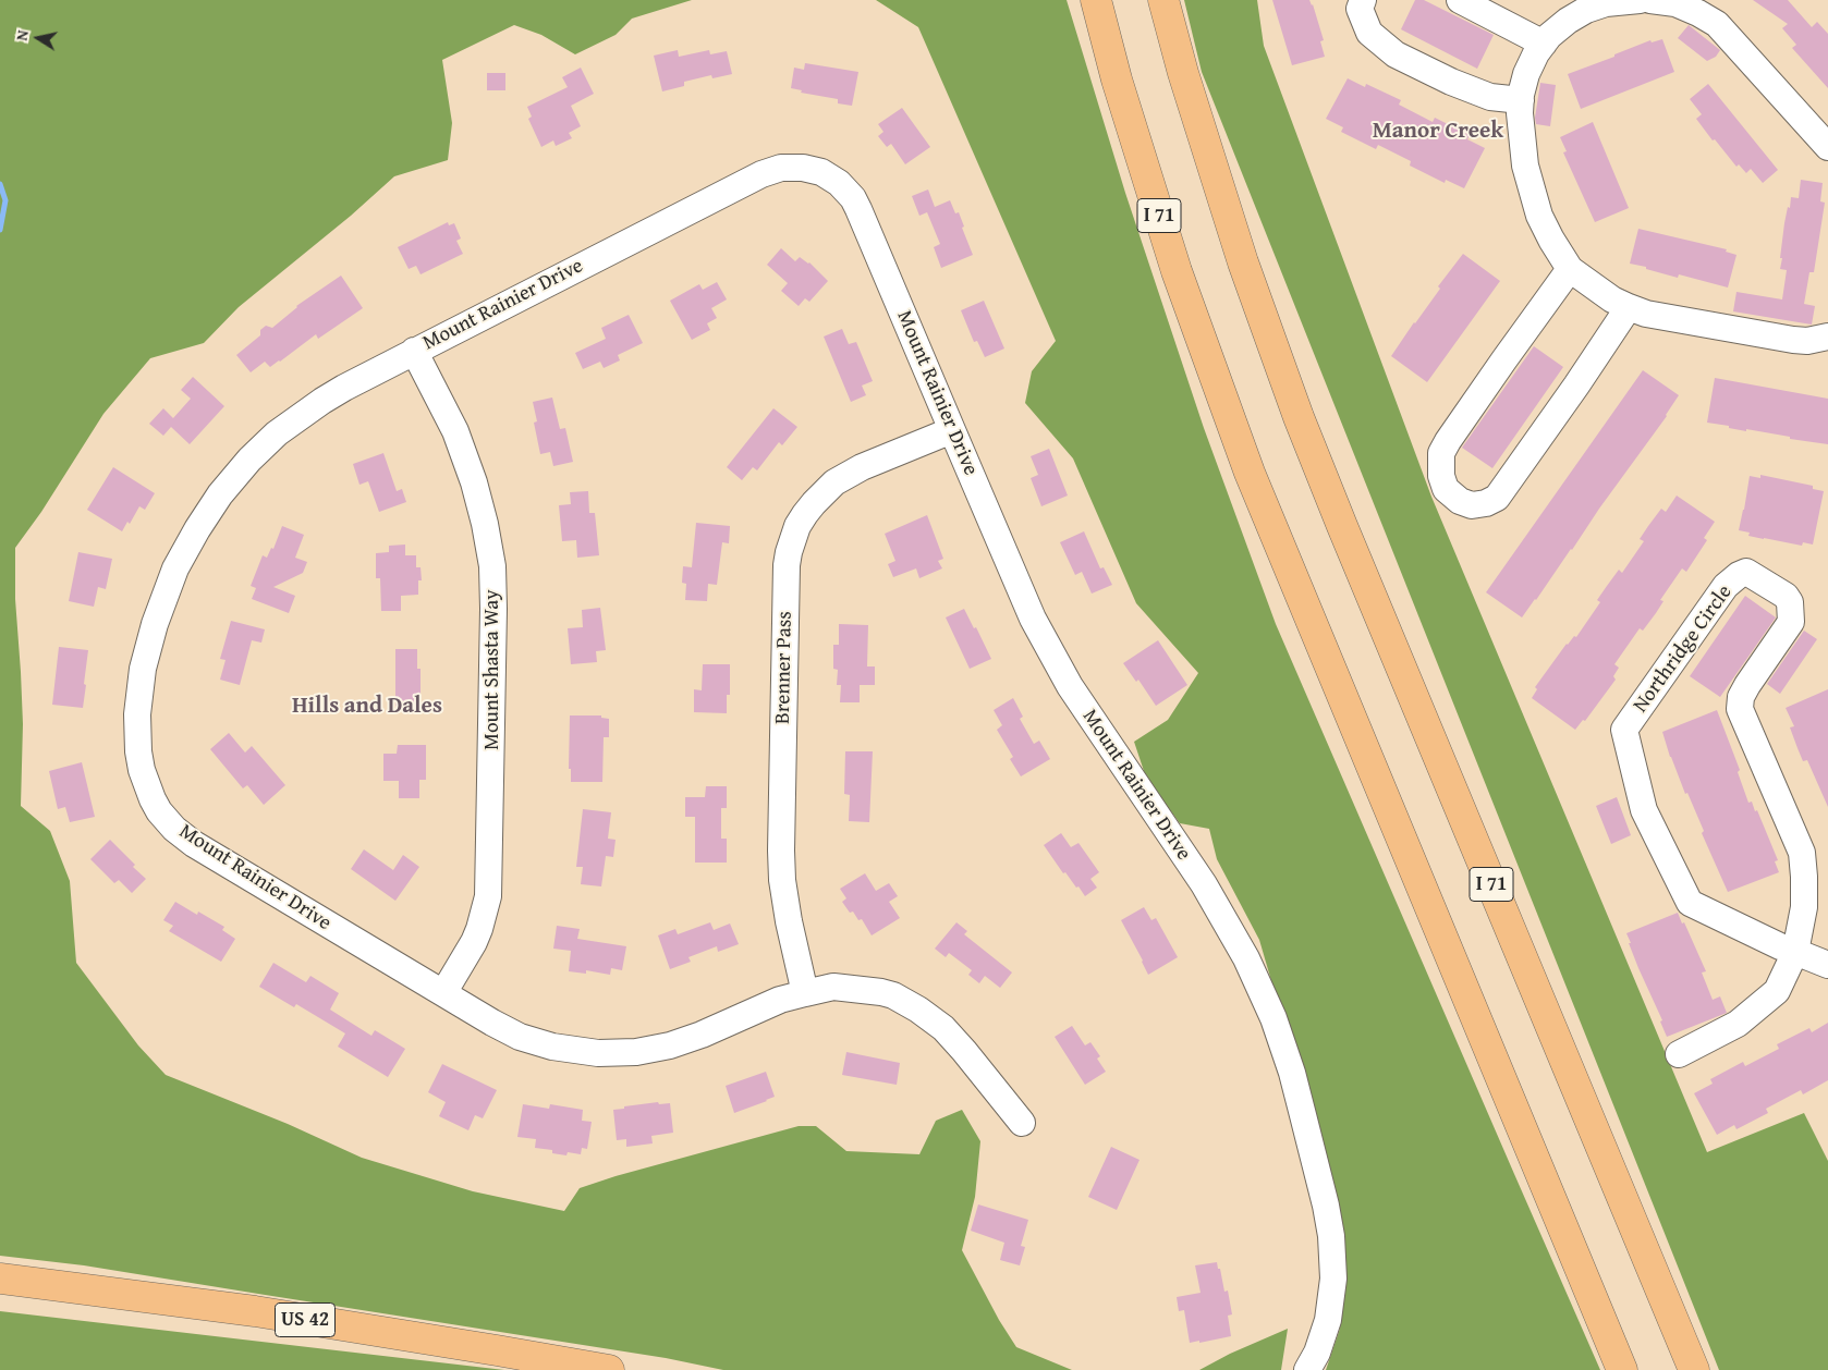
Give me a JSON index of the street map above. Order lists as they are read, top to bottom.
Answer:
{
  "streets": {
    "main road": ["I 71", "US 42"],
    "street": [
      "Mount Rainier Drive",
      "Northridge Circle",
      "Brenner Pass",
      "Mount Shasta Way"
    ]
  },
  "crossings": [
    ["Mount Rainier Drive", "Brenner Pass"],
    ["Mount Rainier Drive", "Mount Shasta Way"]
  ],
  "districts": ["Manor Creek", "Hills and Dales"],
  "north": "left"
}
